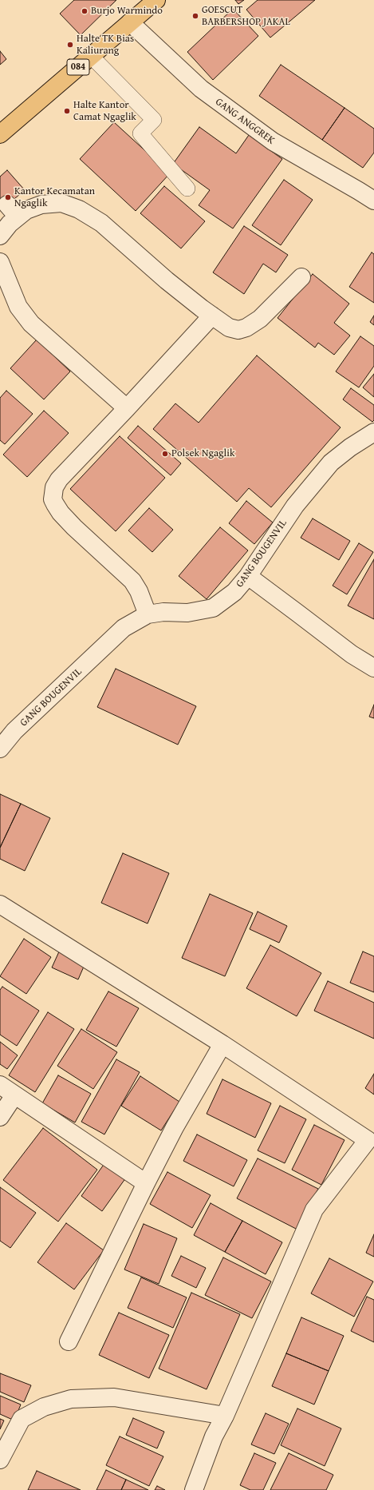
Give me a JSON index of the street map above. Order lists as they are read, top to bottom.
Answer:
{
  "streets": {
    "main road": ["084"],
    "street": ["GANG ANGGREK", "GANG BOUGENVIL"]
  },
  "crossings": [
    ["084", "GANG ANGGREK"]
  ],
  "places": [
    "Burjo Warmindo",
    "GOESCUT BARBERSHOP JAKAL",
    "Halte TK Bias Kaliurang",
    "Halte Kantor Camat Ngaglik",
    "Kantor Kecamatan Ngaglik",
    "Polsek Ngaglik"
  ]
}
